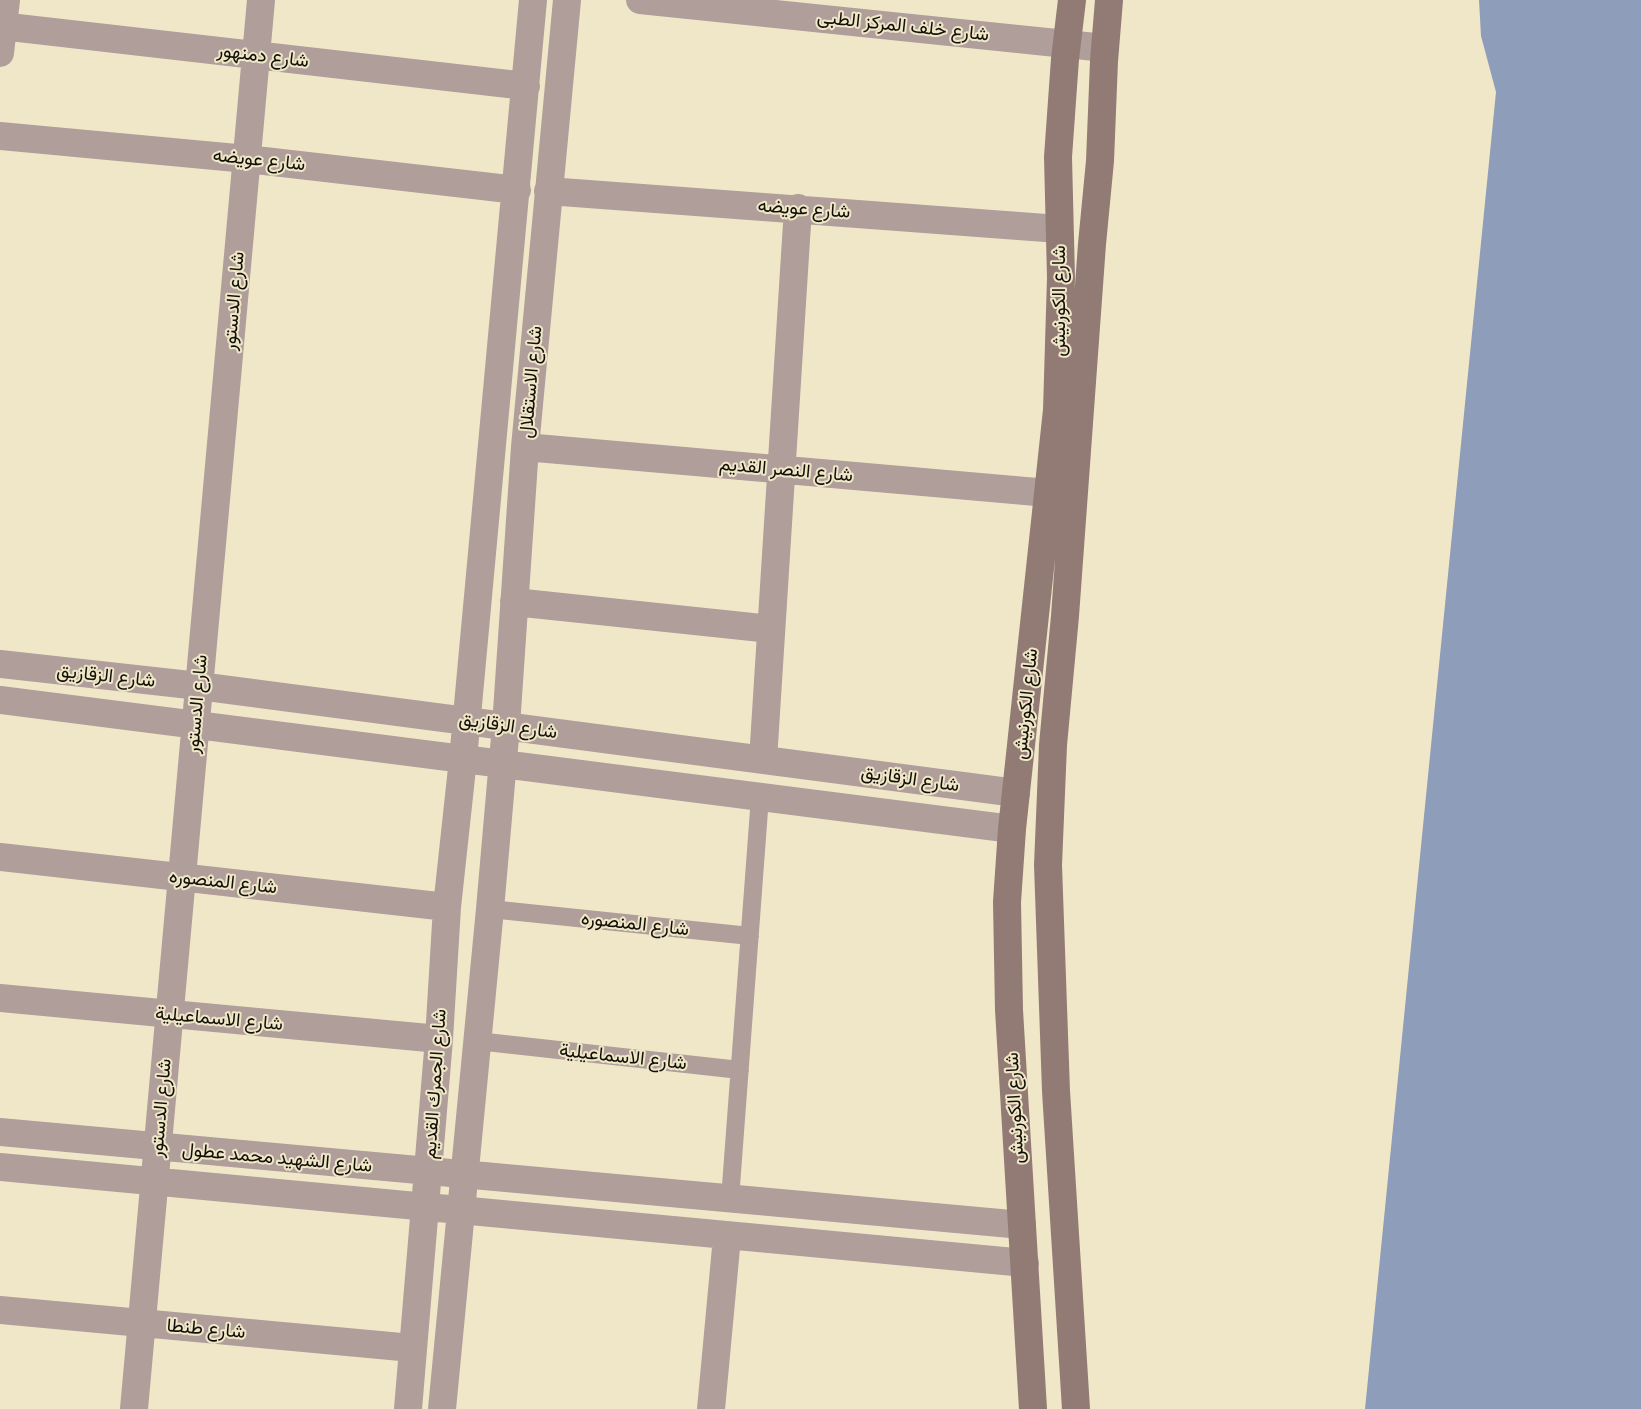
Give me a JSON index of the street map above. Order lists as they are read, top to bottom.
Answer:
{
  "streets": {
    "main road": ["شارع الكورنيش"],
    "street": [
      "شارع خلف المركز الطبى",
      "شارع دمنهور",
      "شارع عويضه",
      "شارع الدستور",
      "شارع الاستقلال",
      "شارع النصر القديم",
      "شارع الزقازيق",
      "شارع المنصوره",
      "شارع الاسماعيلية",
      "شارع الجمرك القديم",
      "شارع الشهيد محمد عطول",
      "شارع طنطا"
    ]
  },
  "crossings": [
    ["شارع خلف المركز الطبى", "شارع الكورنيش"],
    ["شارع دمنهور", "شارع الدستور"],
    ["شارع دمنهور", "شارع الاستقلال"],
    ["شارع عويضه", "شارع الدستور"],
    ["شارع عويضه", "شارع الكورنيش"],
    ["شارع عويضه", "شارع الاستقلال"],
    ["شارع الدستور", "شارع الزقازيق"],
    ["شارع الدستور", "شارع المنصوره"],
    ["شارع الدستور", "شارع الاسماعيلية"],
    ["شارع الدستور", "شارع الشهيد محمد عطول"],
    ["شارع الدستور", "شارع طنطا"],
    ["شارع الكورنيش", "شارع النصر القديم"],
    ["شارع الكورنيش", "شارع الزقازيق"],
    ["شارع الكورنيش", "شارع الشهيد محمد عطول"],
    ["شارع الاستقلال", "شارع النصر القديم"],
    ["شارع الاستقلال", "شارع الزقازيق"],
    ["شارع الاستقلال", "شارع الجمرك القديم"],
    ["شارع الزقازيق", "شارع الجمرك القديم"],
    ["شارع المنصوره", "شارع الجمرك القديم"],
    ["شارع الاسماعيلية", "شارع الجمرك القديم"],
    ["شارع الجمرك القديم", "شارع الشهيد محمد عطول"],
    ["شارع الجمرك القديم", "شارع طنطا"]
  ]
}
